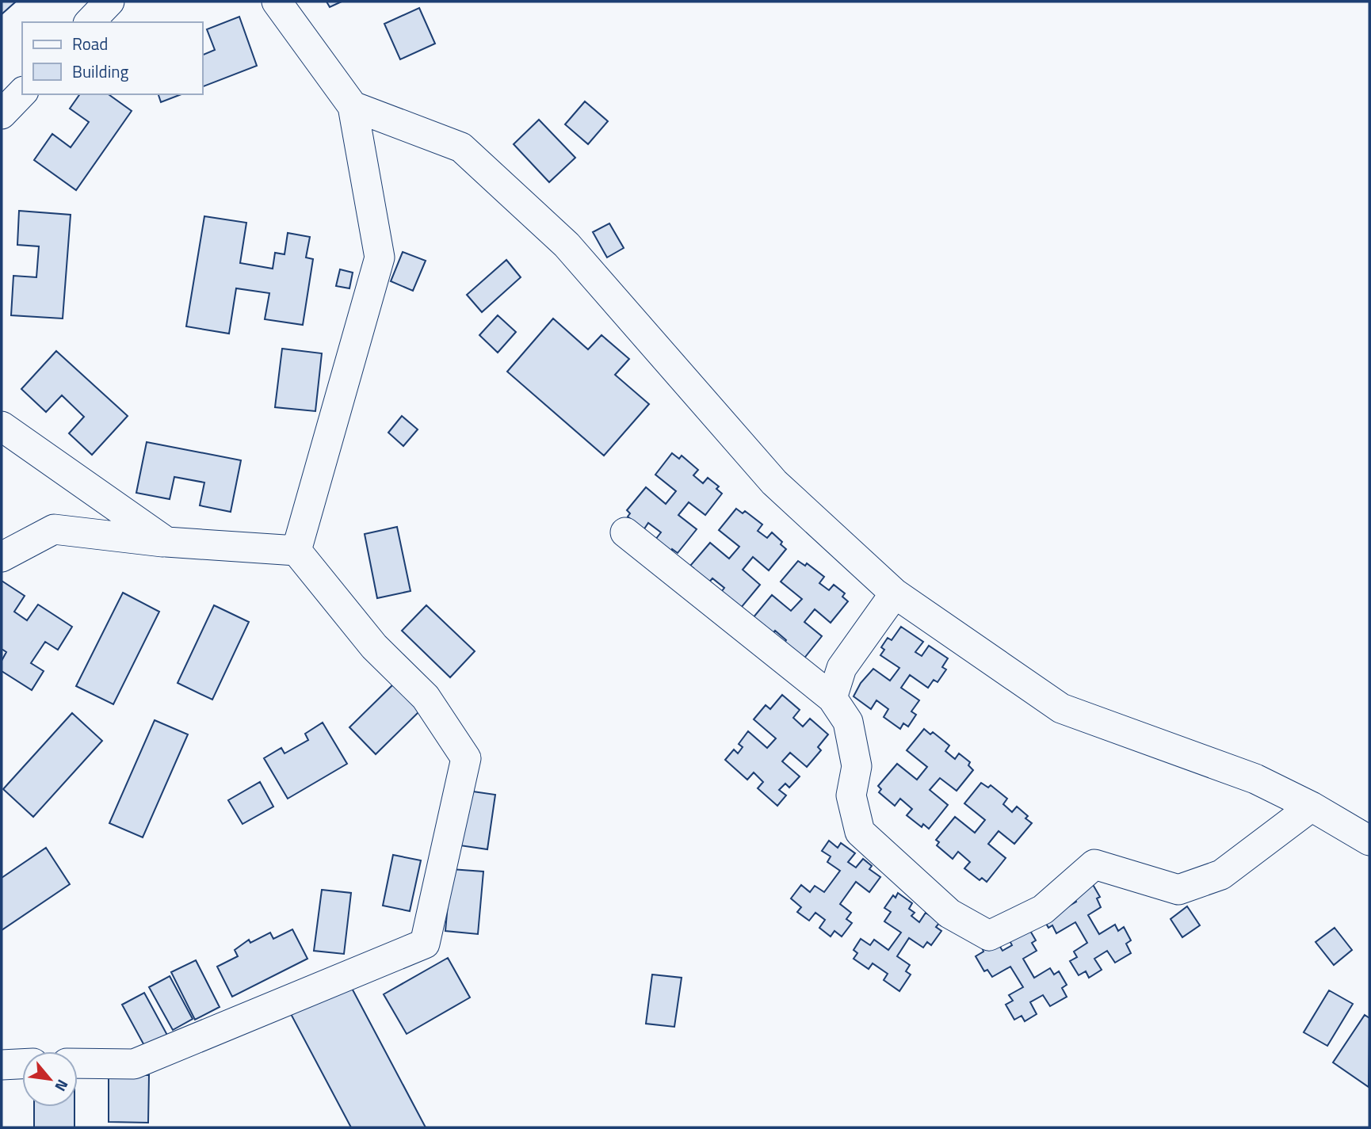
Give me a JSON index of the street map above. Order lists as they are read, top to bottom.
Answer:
{
  "legend": ["Road", "Building"],
  "north": "bottom right"
}
